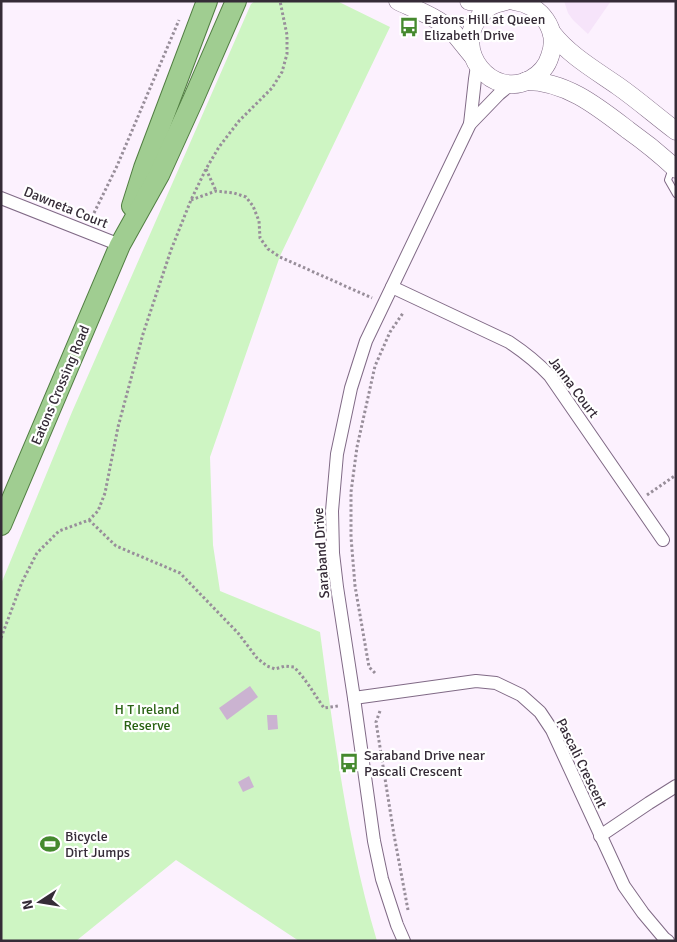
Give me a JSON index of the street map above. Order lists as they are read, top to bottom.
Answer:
{
  "streets": {
    "main road": ["Eatons Crossing Road"],
    "street": [
      "Dawneta Court",
      "Janna Court",
      "Saraband Drive",
      "Pascali Crescent"
    ]
  },
  "crossings": [
    ["Dawneta Court", "Eatons Crossing Road"],
    ["Janna Court", "Saraband Drive"],
    ["Saraband Drive", "Pascali Crescent"]
  ],
  "parks": ["H T Ireland Reserve"],
  "places": {
    "bus stop": ["Eatons Hill at Queen Elizabeth Drive", "Saraband Drive near Pascali Crescent"],
    "sports": ["Bicycle Dirt Jumps"]
  },
  "north": "left"
}
